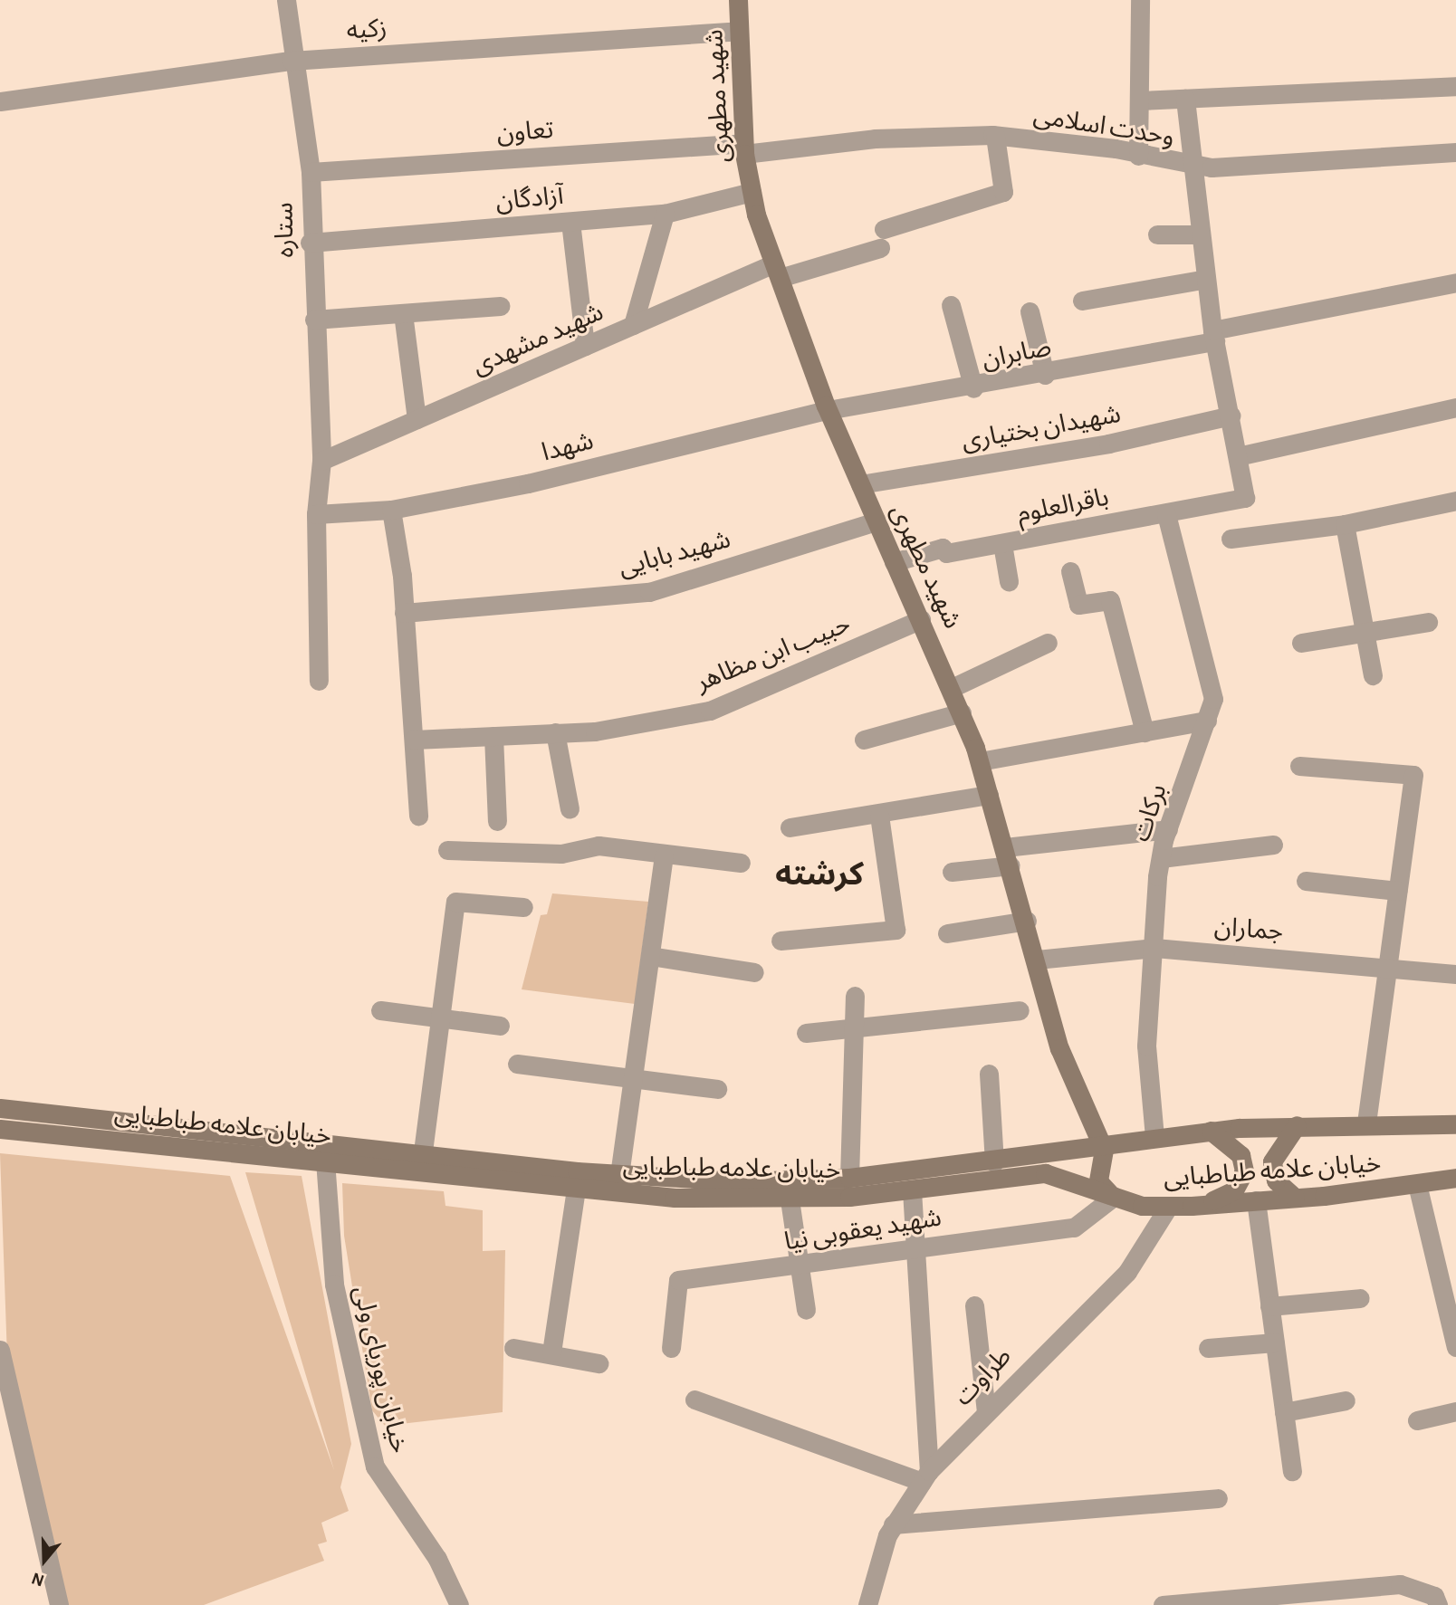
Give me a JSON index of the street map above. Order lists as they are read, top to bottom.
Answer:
{
  "streets": {
    "street": [
      "زکیه",
      "شهید مطهری",
      "وحدت اسلامی",
      "تعاون",
      "آزادگان",
      "ستاره",
      "شهید مشهدی",
      "صابران",
      "شهیدان بختیاری",
      "شهدا",
      "باقرالعلوم",
      "شهید بابایی",
      "حبیب ابن مظاهر",
      "برکات",
      "جماران",
      "خیابان علامه طباطبایی",
      "شهید یعقوبی نیا",
      "خیابان پوریای ولی",
      "طراوت"
    ]
  },
  "crossings": [
    ["زکیه", "شهید مطهری"],
    ["زکیه", "ستاره"],
    ["شهید مطهری", "وحدت اسلامی"],
    ["شهید مطهری", "تعاون"],
    ["شهید مطهری", "آزادگان"],
    ["شهید مطهری", "شهید مشهدی"],
    ["شهید مطهری", "صابران"],
    ["شهید مطهری", "شهیدان بختیاری"],
    ["شهید مطهری", "شهدا"],
    ["شهید مطهری", "باقرالعلوم"],
    ["شهید مطهری", "شهید بابایی"],
    ["شهید مطهری", "حبیب ابن مظاهر"],
    ["شهید مطهری", "جماران"],
    ["شهید مطهری", "خیابان علامه طباطبایی"],
    ["وحدت اسلامی", "تعاون"],
    ["وحدت اسلامی", "شهید مشهدی"],
    ["تعاون", "ستاره"],
    ["آزادگان", "ستاره"],
    ["ستاره", "شهید مشهدی"],
    ["ستاره", "شهدا"],
    ["صابران", "شهدا"],
    ["باقرالعلوم", "برکات"],
    ["برکات", "جماران"],
    ["برکات", "خیابان علامه طباطبایی"],
    ["خیابان علامه طباطبایی", "شهید یعقوبی نیا"],
    ["خیابان علامه طباطبایی", "خیابان پوریای ولی"],
    ["خیابان علامه طباطبایی", "طراوت"]
  ],
  "districts": ["کرشته"],
  "north": "bottom"
}
